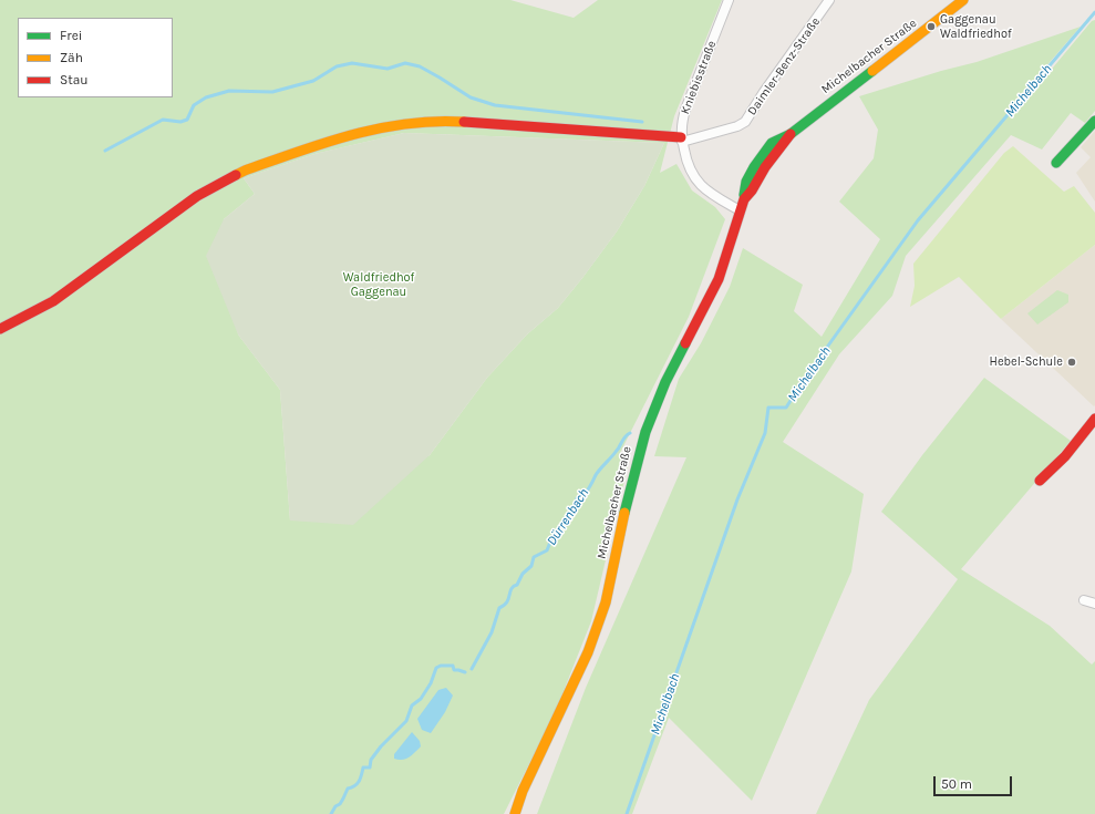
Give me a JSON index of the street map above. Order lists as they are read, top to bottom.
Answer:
{
  "streets": {
    "main road": ["Michelbacher Straße"],
    "street": ["Daimler-Benz-Straße", "Kniebisstraße"]
  },
  "crossings": [
    ["Michelbacher Straße", "Kniebisstraße"],
    ["Daimler-Benz-Straße", "Kniebisstraße"]
  ],
  "water": ["Michelbach", "Dürrenbach"],
  "parks": ["Waldfriedhof Gaggenau"],
  "places": ["Gaggenau Waldfriedhof", "Hebel-Schule"],
  "legend": ["Frei", "Zäh", "Stau"],
  "scale_bar": "50 m"
}
